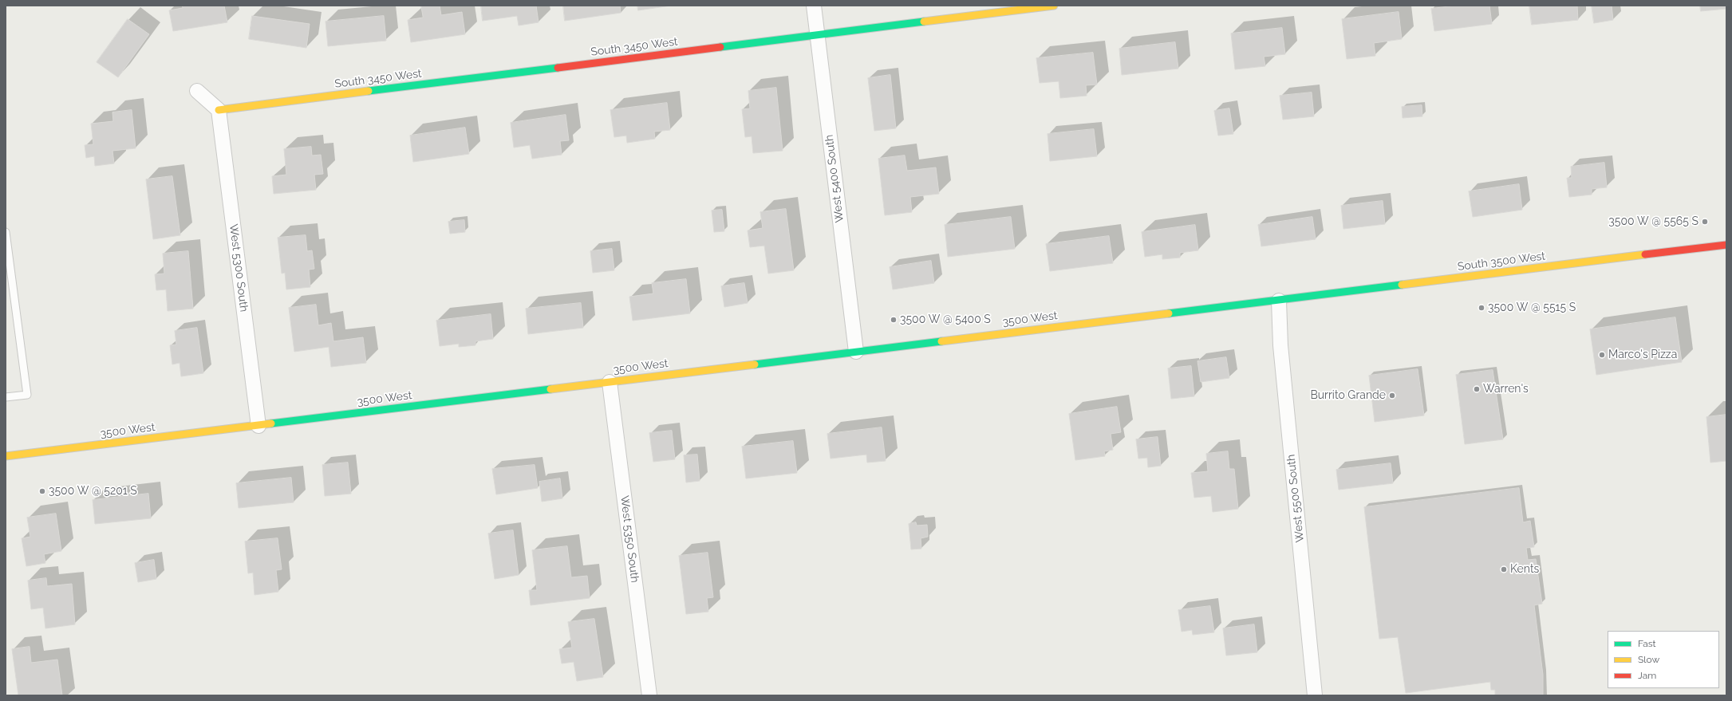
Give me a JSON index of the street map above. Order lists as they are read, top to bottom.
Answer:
{
  "streets": {
    "main road": ["South 3450 West", "South 3500 West", "3500 West"],
    "street": [
      "West 5400 South",
      "West 5300 South",
      "West 5500 South",
      "West 5350 South"
    ]
  },
  "crossings": [
    ["South 3450 West", "West 5400 South"],
    ["South 3450 West", "West 5300 South"],
    ["West 5400 South", "3500 West"],
    ["South 3500 West", "3500 West"],
    ["South 3500 West", "West 5500 South"],
    ["West 5300 South", "3500 West"],
    ["3500 West", "West 5500 South"],
    ["3500 West", "West 5350 South"]
  ],
  "places": [
    "3500 W @ 5565 S",
    "3500 W @ 5515 S",
    "3500 W @ 5400 S",
    "Marco's Pizza",
    "Warren's",
    "Burrito Grande",
    "3500 W @ 5201 S",
    "Kents"
  ],
  "legend": ["Fast", "Slow", "Jam"]
}
